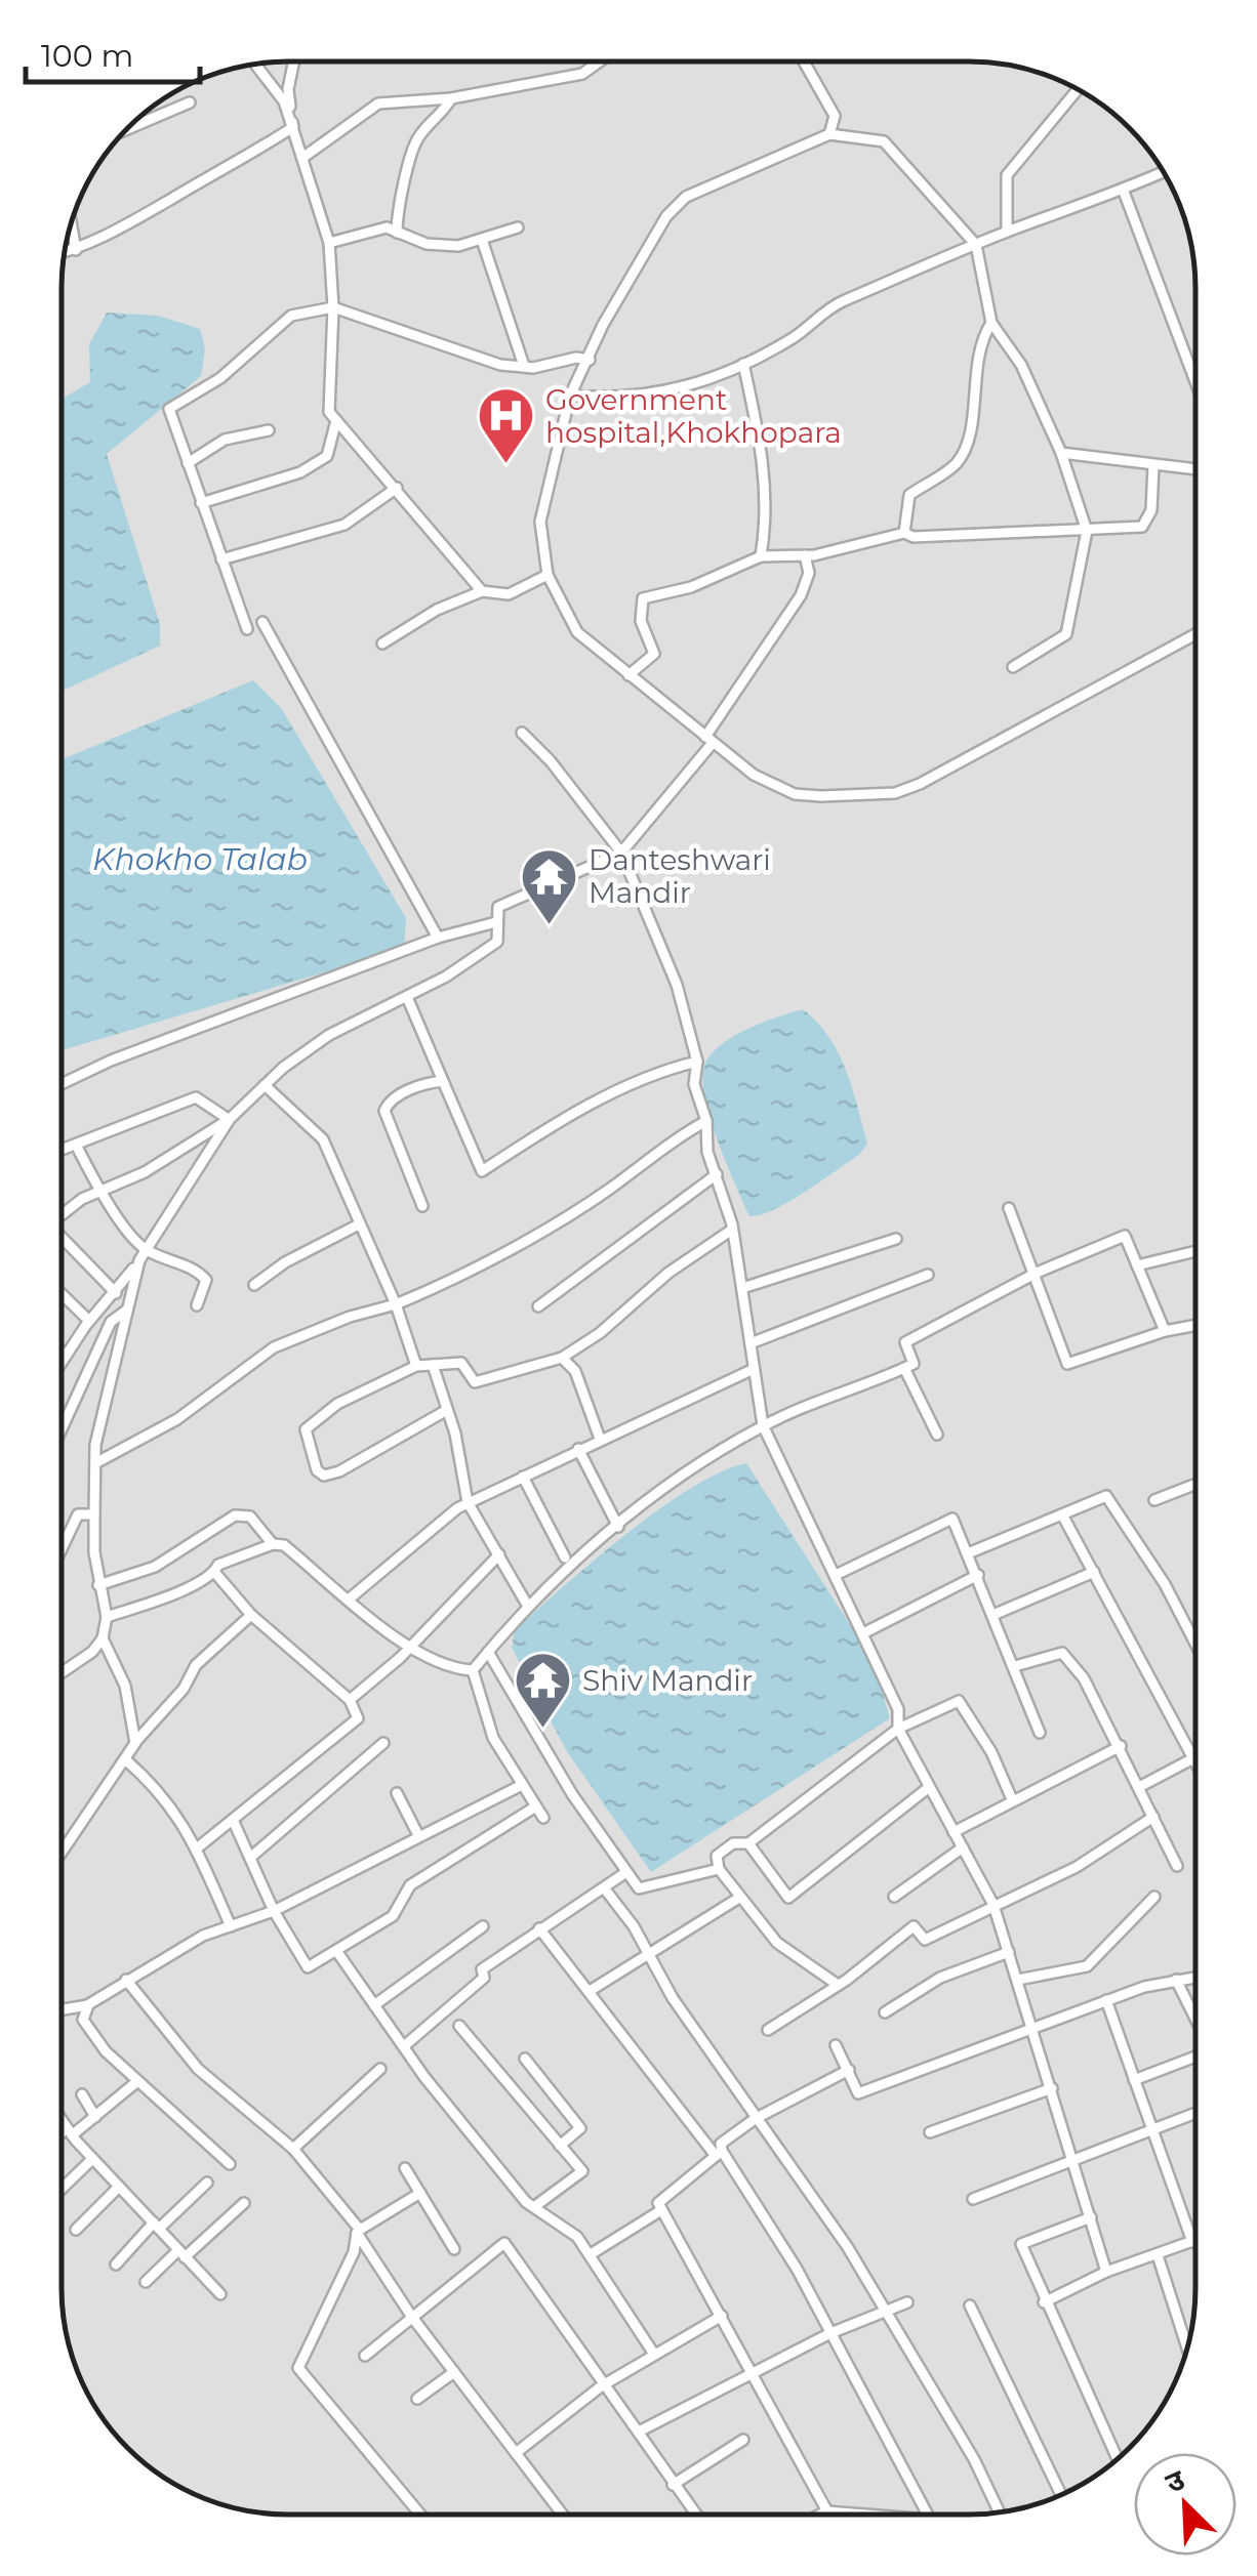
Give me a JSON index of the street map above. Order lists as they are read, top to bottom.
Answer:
{
  "water": ["Khokho Talab"],
  "places": {
    "hospital": ["Government hospital,Khokhopara"],
    "temple": ["Danteshwari Mandir", "Shiv Mandir"]
  },
  "scale_bar": "100 m",
  "north": "top left"
}
